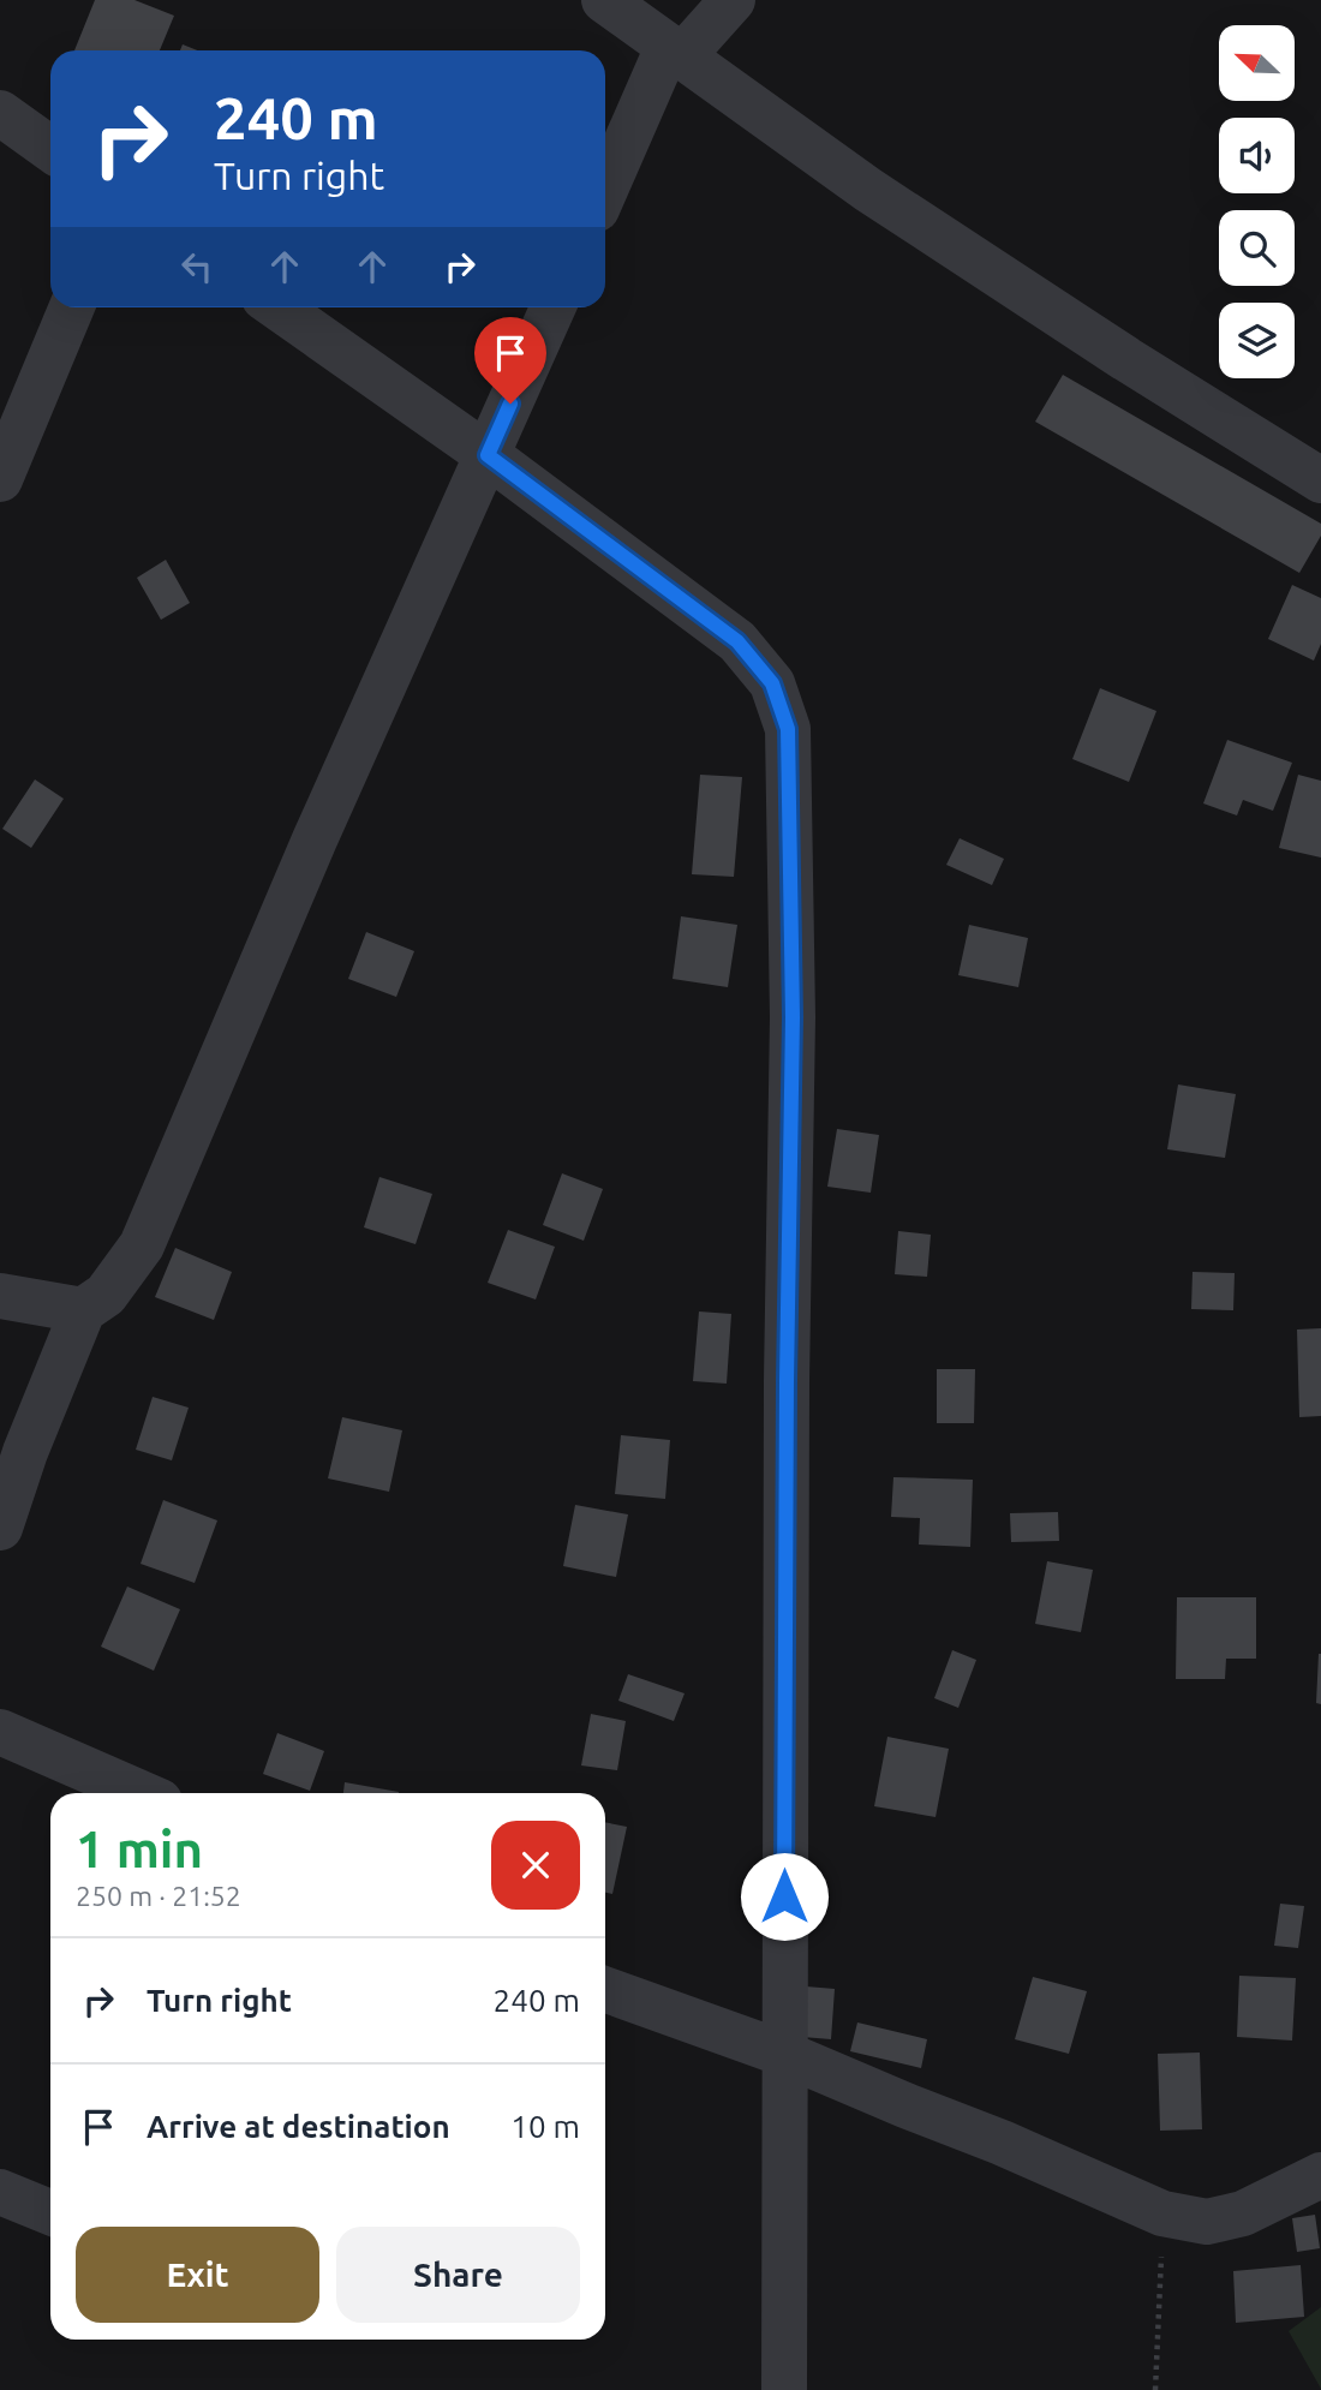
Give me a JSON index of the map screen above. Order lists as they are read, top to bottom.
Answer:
{
  "north": "top left",
  "page": {
    "turn": ["240 m", "Turn right"],
    "heading": ["1 min", "250 m · 21:52"],
    "list": [
      {
        "name": "Turn right",
        "value": "240 m"
      },
      {
        "name": "Arrive at destination",
        "value": "10 m"
      }
    ],
    "buttons": ["Exit", "Share"]
  }
}
